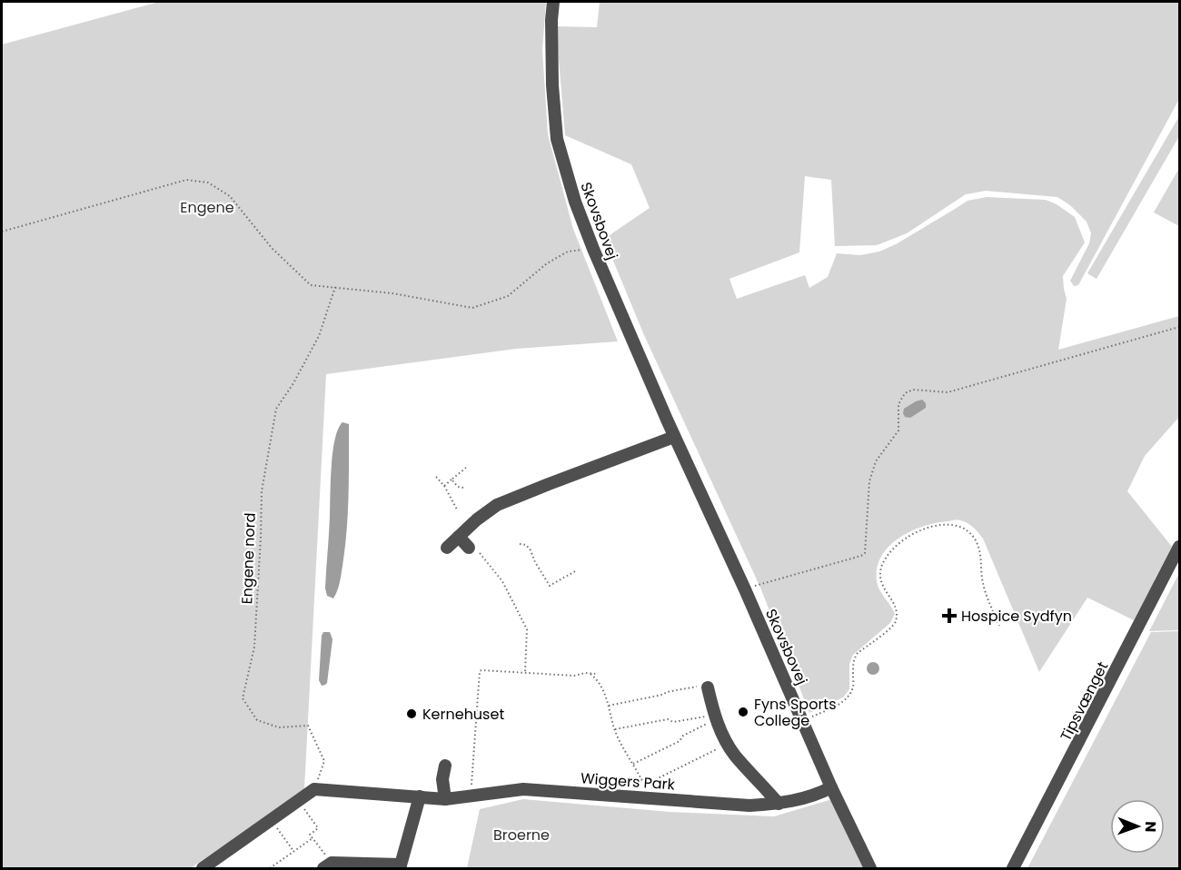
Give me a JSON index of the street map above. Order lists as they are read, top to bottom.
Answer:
{
  "streets": {
    "street": ["Skovsbovej", "Tipsvænget", "Wiggers Park"],
    "path": ["Engene nord"]
  },
  "crossings": [
    ["Skovsbovej", "Wiggers Park"],
    ["Engene nord", "Wiggers Park"]
  ],
  "parks": ["Engene", "Broerne"],
  "places": {
    "health": ["Hospice Sydfyn"],
    "other": ["Fyns Sports College", "Kernehuset"]
  },
  "north": "right"
}
